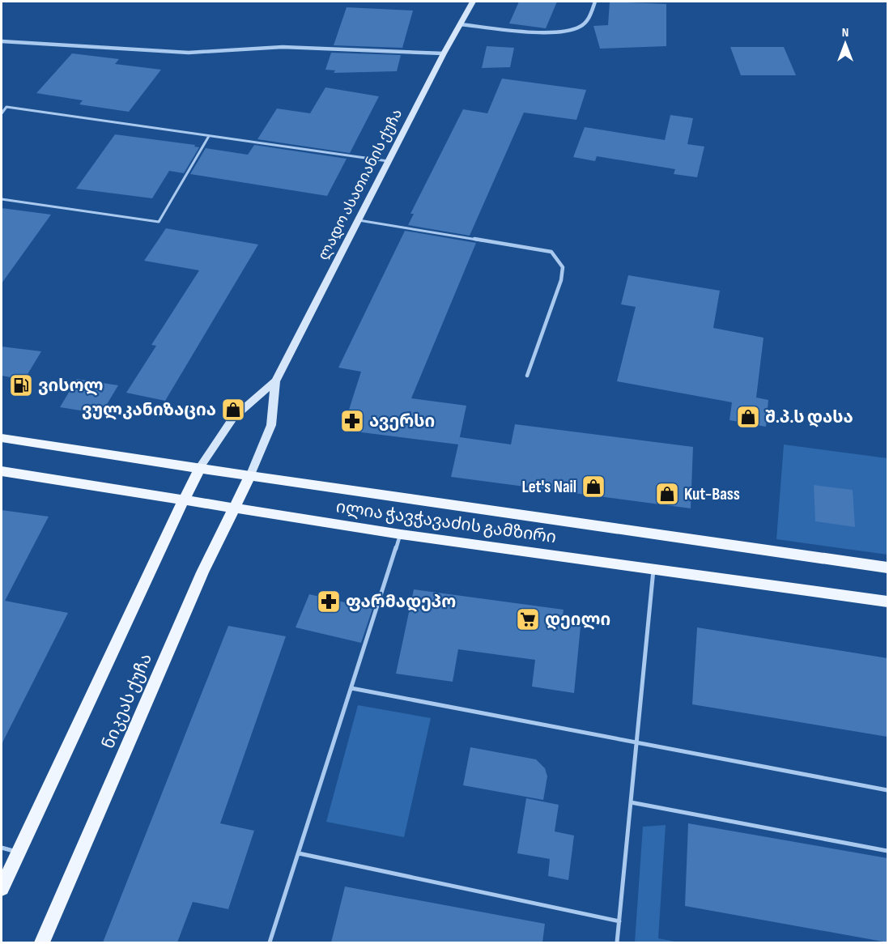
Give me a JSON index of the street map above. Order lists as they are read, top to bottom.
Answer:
{
  "streets": {
    "main road": ["ლადო ასათიანის ქუჩა", "ილია ჭავჭავაძის გამზირი", "ნიკეას ქუჩა"]
  },
  "crossings": [
    ["ლადო ასათიანის ქუჩა", "ილია ჭავჭავაძის გამზირი"],
    ["ლადო ასათიანის ქუჩა", "ნიკეას ქუჩა"],
    ["ილია ჭავჭავაძის გამზირი", "ნიკეას ქუჩა"]
  ],
  "places": {
    "fuel station": ["ვისოლ"],
    "shop": [
      "ვულკანიზაცია",
      "შ.პ.ს დასა",
      "Let's Nail",
      "Kut-Bass"
    ],
    "pharmacy": ["ავერსი", "ფარმადეპო"],
    "supermarket": ["დეილი"]
  },
  "north": "top"
}
